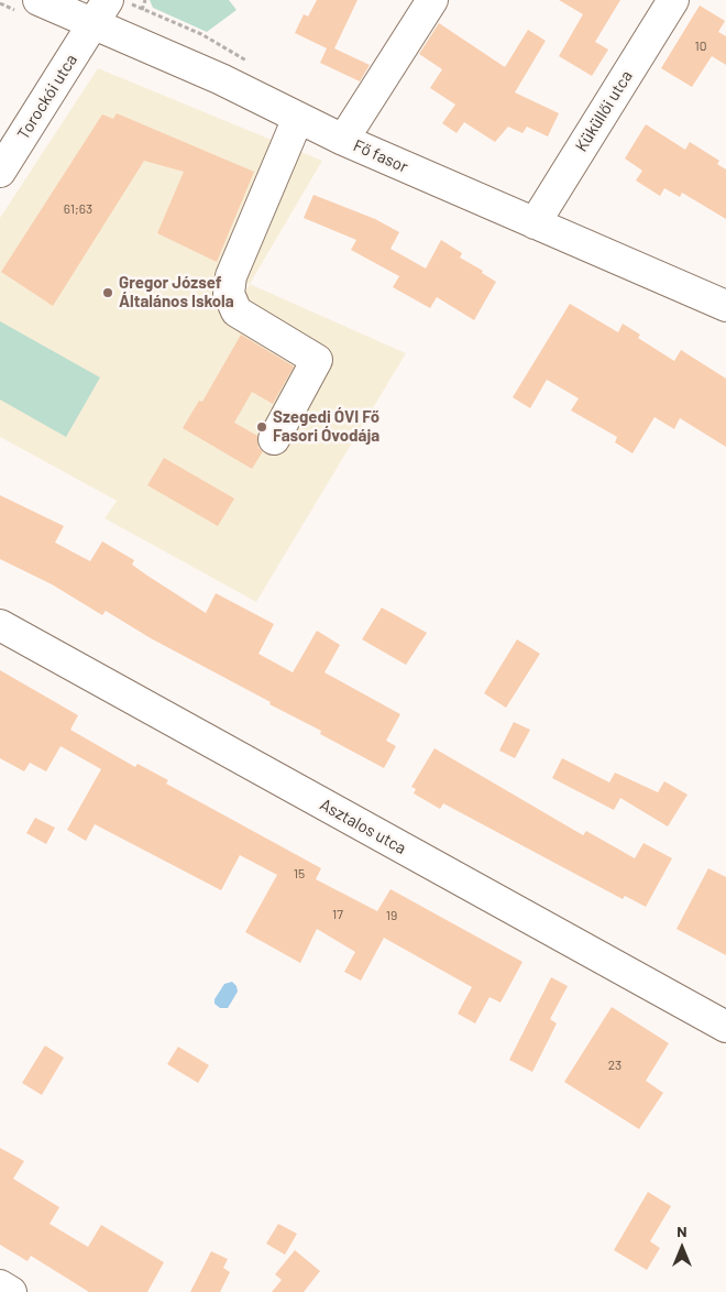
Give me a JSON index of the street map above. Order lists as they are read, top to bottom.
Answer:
{
  "streets": {
    "street": [
      "Torockói utca",
      "Küküllői utca",
      "Fő fasor",
      "Asztalos utca"
    ]
  },
  "crossings": [
    ["Torockói utca", "Fő fasor"],
    ["Küküllői utca", "Fő fasor"]
  ],
  "places": ["Gregor József Általános Iskola", "Szegedi ÓVI Fő Fasori Óvodája"],
  "house_numbers": [
    "10",
    "61;63",
    "15",
    "17",
    "19",
    "23"
  ],
  "north": "top"
}
